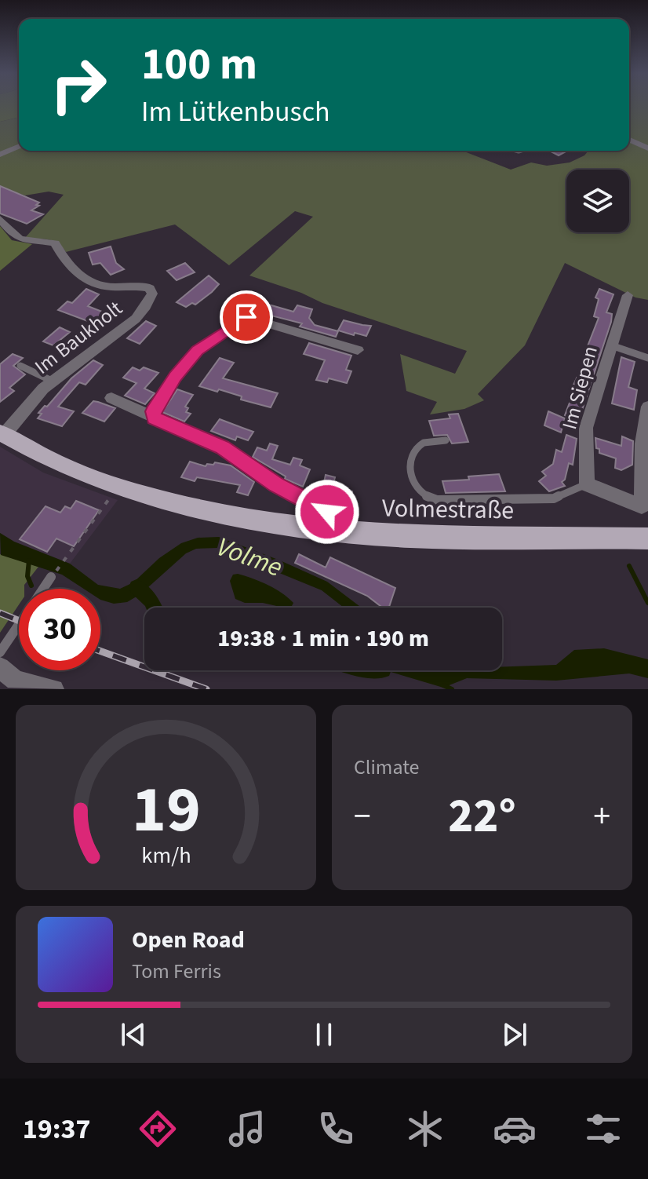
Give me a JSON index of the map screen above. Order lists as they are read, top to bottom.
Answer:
{
  "streets": {
    "main road": ["Volmestraße"],
    "street": ["Im Baukholt", "Im Siepen"]
  },
  "crossings": [
    ["Im Baukholt", "Volmestraße"]
  ],
  "water": ["Volme"],
  "page": {
    "turn": ["100 m", "Im Lütkenbusch"],
    "limit": "30",
    "trip": "19:38 · 1 min · 190 m",
    "tile": "Climate",
    "heat": ["−", "22°", "+"],
    "song": ["Open Road", "Tom Ferris"],
    "tabs": "19:37",
    "gauge": ["19", "km/h"]
  }
}
